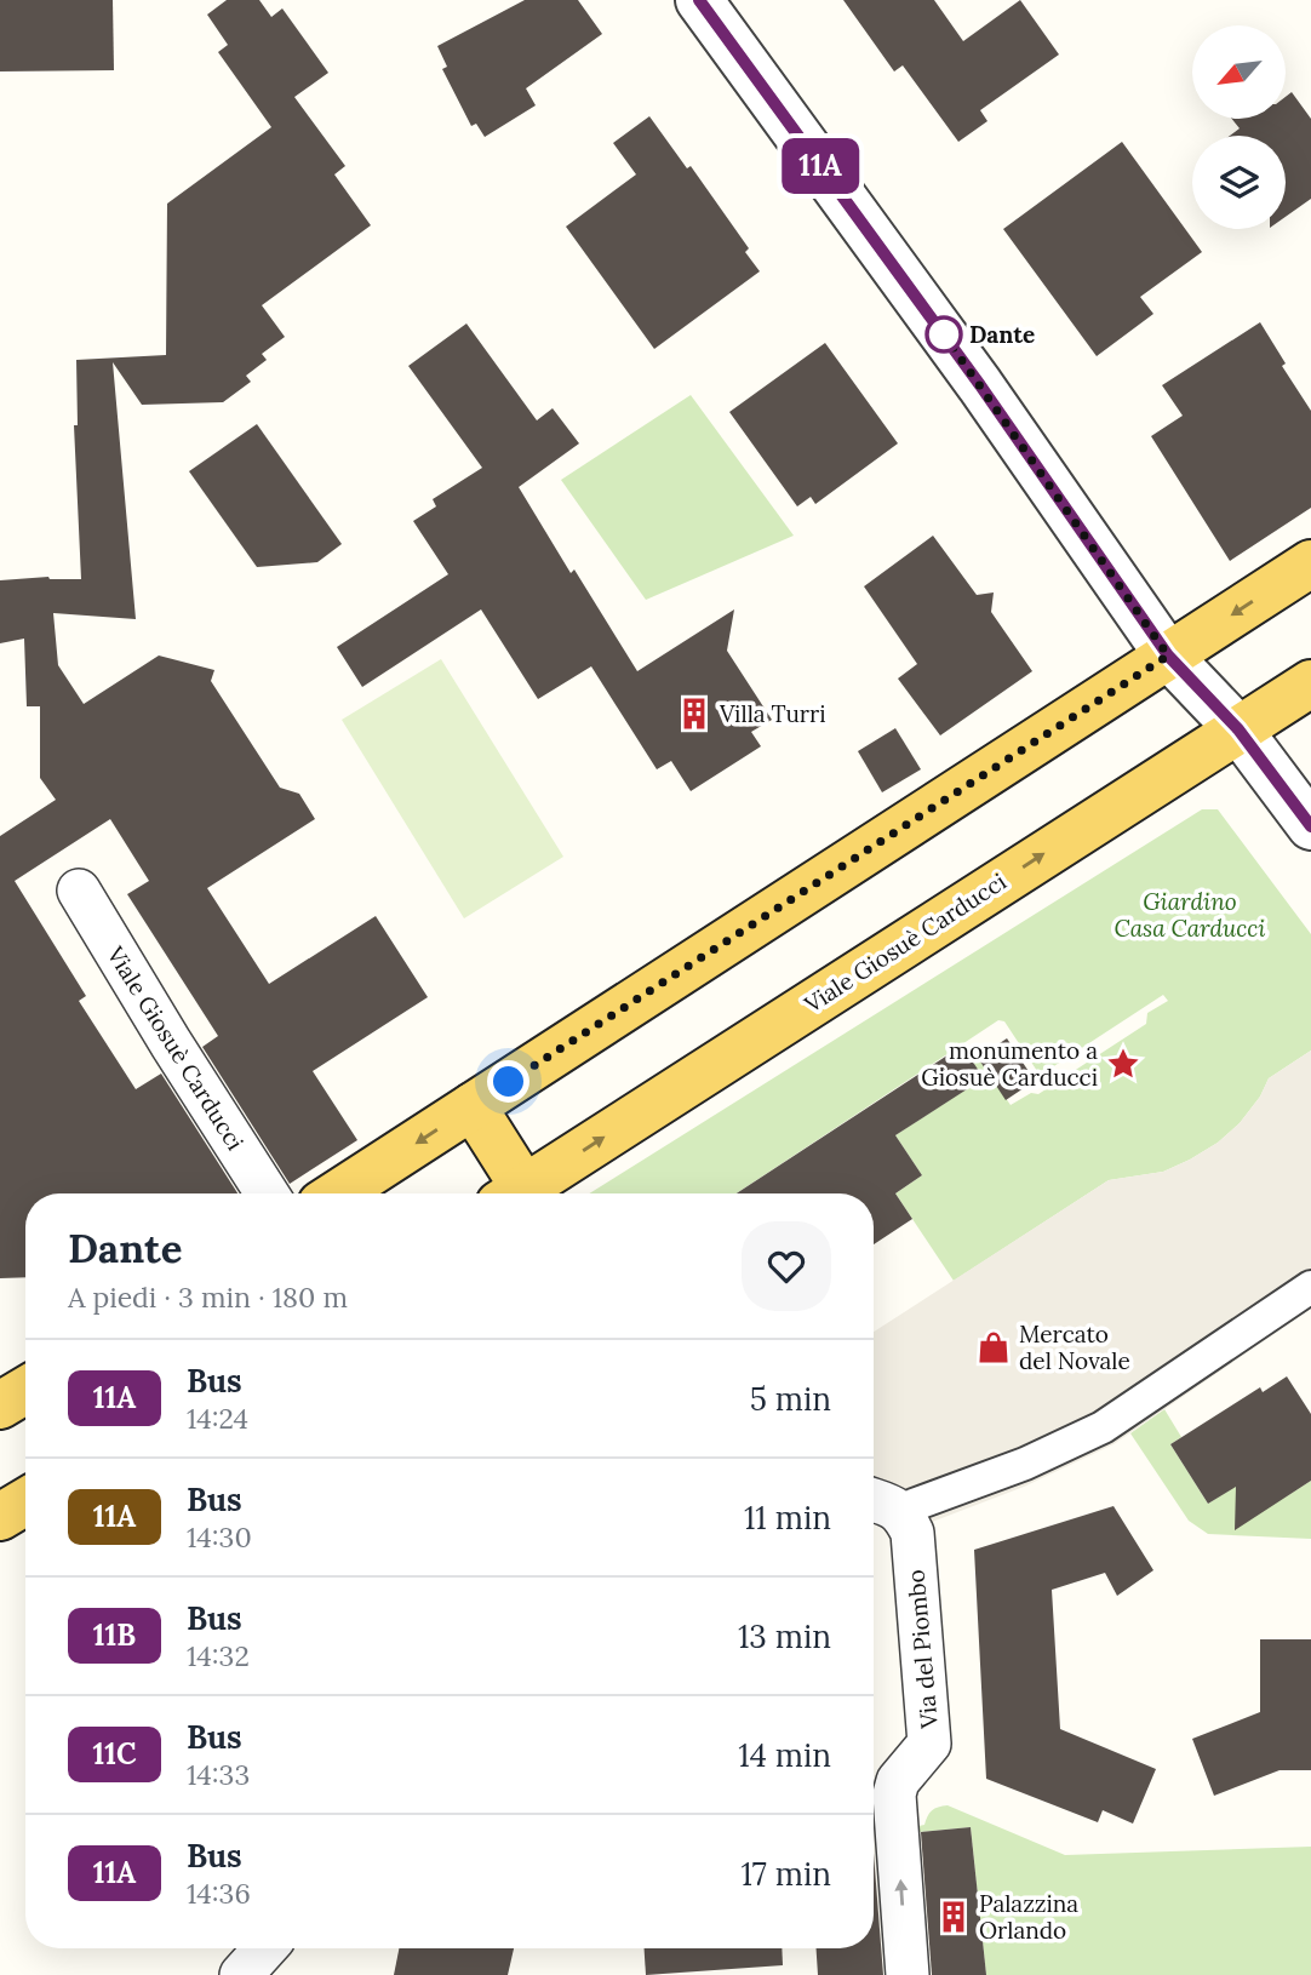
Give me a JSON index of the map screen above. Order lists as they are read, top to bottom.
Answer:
{
  "streets": {
    "main road": ["Viale Giosuè Carducci"],
    "street": ["Via del Piombo"]
  },
  "one_way": ["Via del Piombo"],
  "parks": ["Giardino Casa Carducci"],
  "places": {
    "other": ["Dante"],
    "building": ["Villa Turri", "Palazzina Orlando"],
    "place": ["monumento a Giosuè Carducci"],
    "shop": ["Mercato del Novale"]
  },
  "lines": ["bus line 11A"],
  "north": "bottom left",
  "page": {
    "on_map": "11A",
    "heading": ["Dante", "A piedi · 3 min · 180 m"],
    "list": [
      {
        "mark": "11A",
        "name": "Bus",
        "note": "14:24",
        "value": "5 min"
      },
      {
        "mark": "11A",
        "name": "Bus",
        "note": "14:30",
        "value": "11 min"
      },
      {
        "mark": "11B",
        "name": "Bus",
        "note": "14:32",
        "value": "13 min"
      },
      {
        "mark": "11C",
        "name": "Bus",
        "note": "14:33",
        "value": "14 min"
      },
      {
        "mark": "11A",
        "name": "Bus",
        "note": "14:36",
        "value": "17 min"
      }
    ]
  }
}
